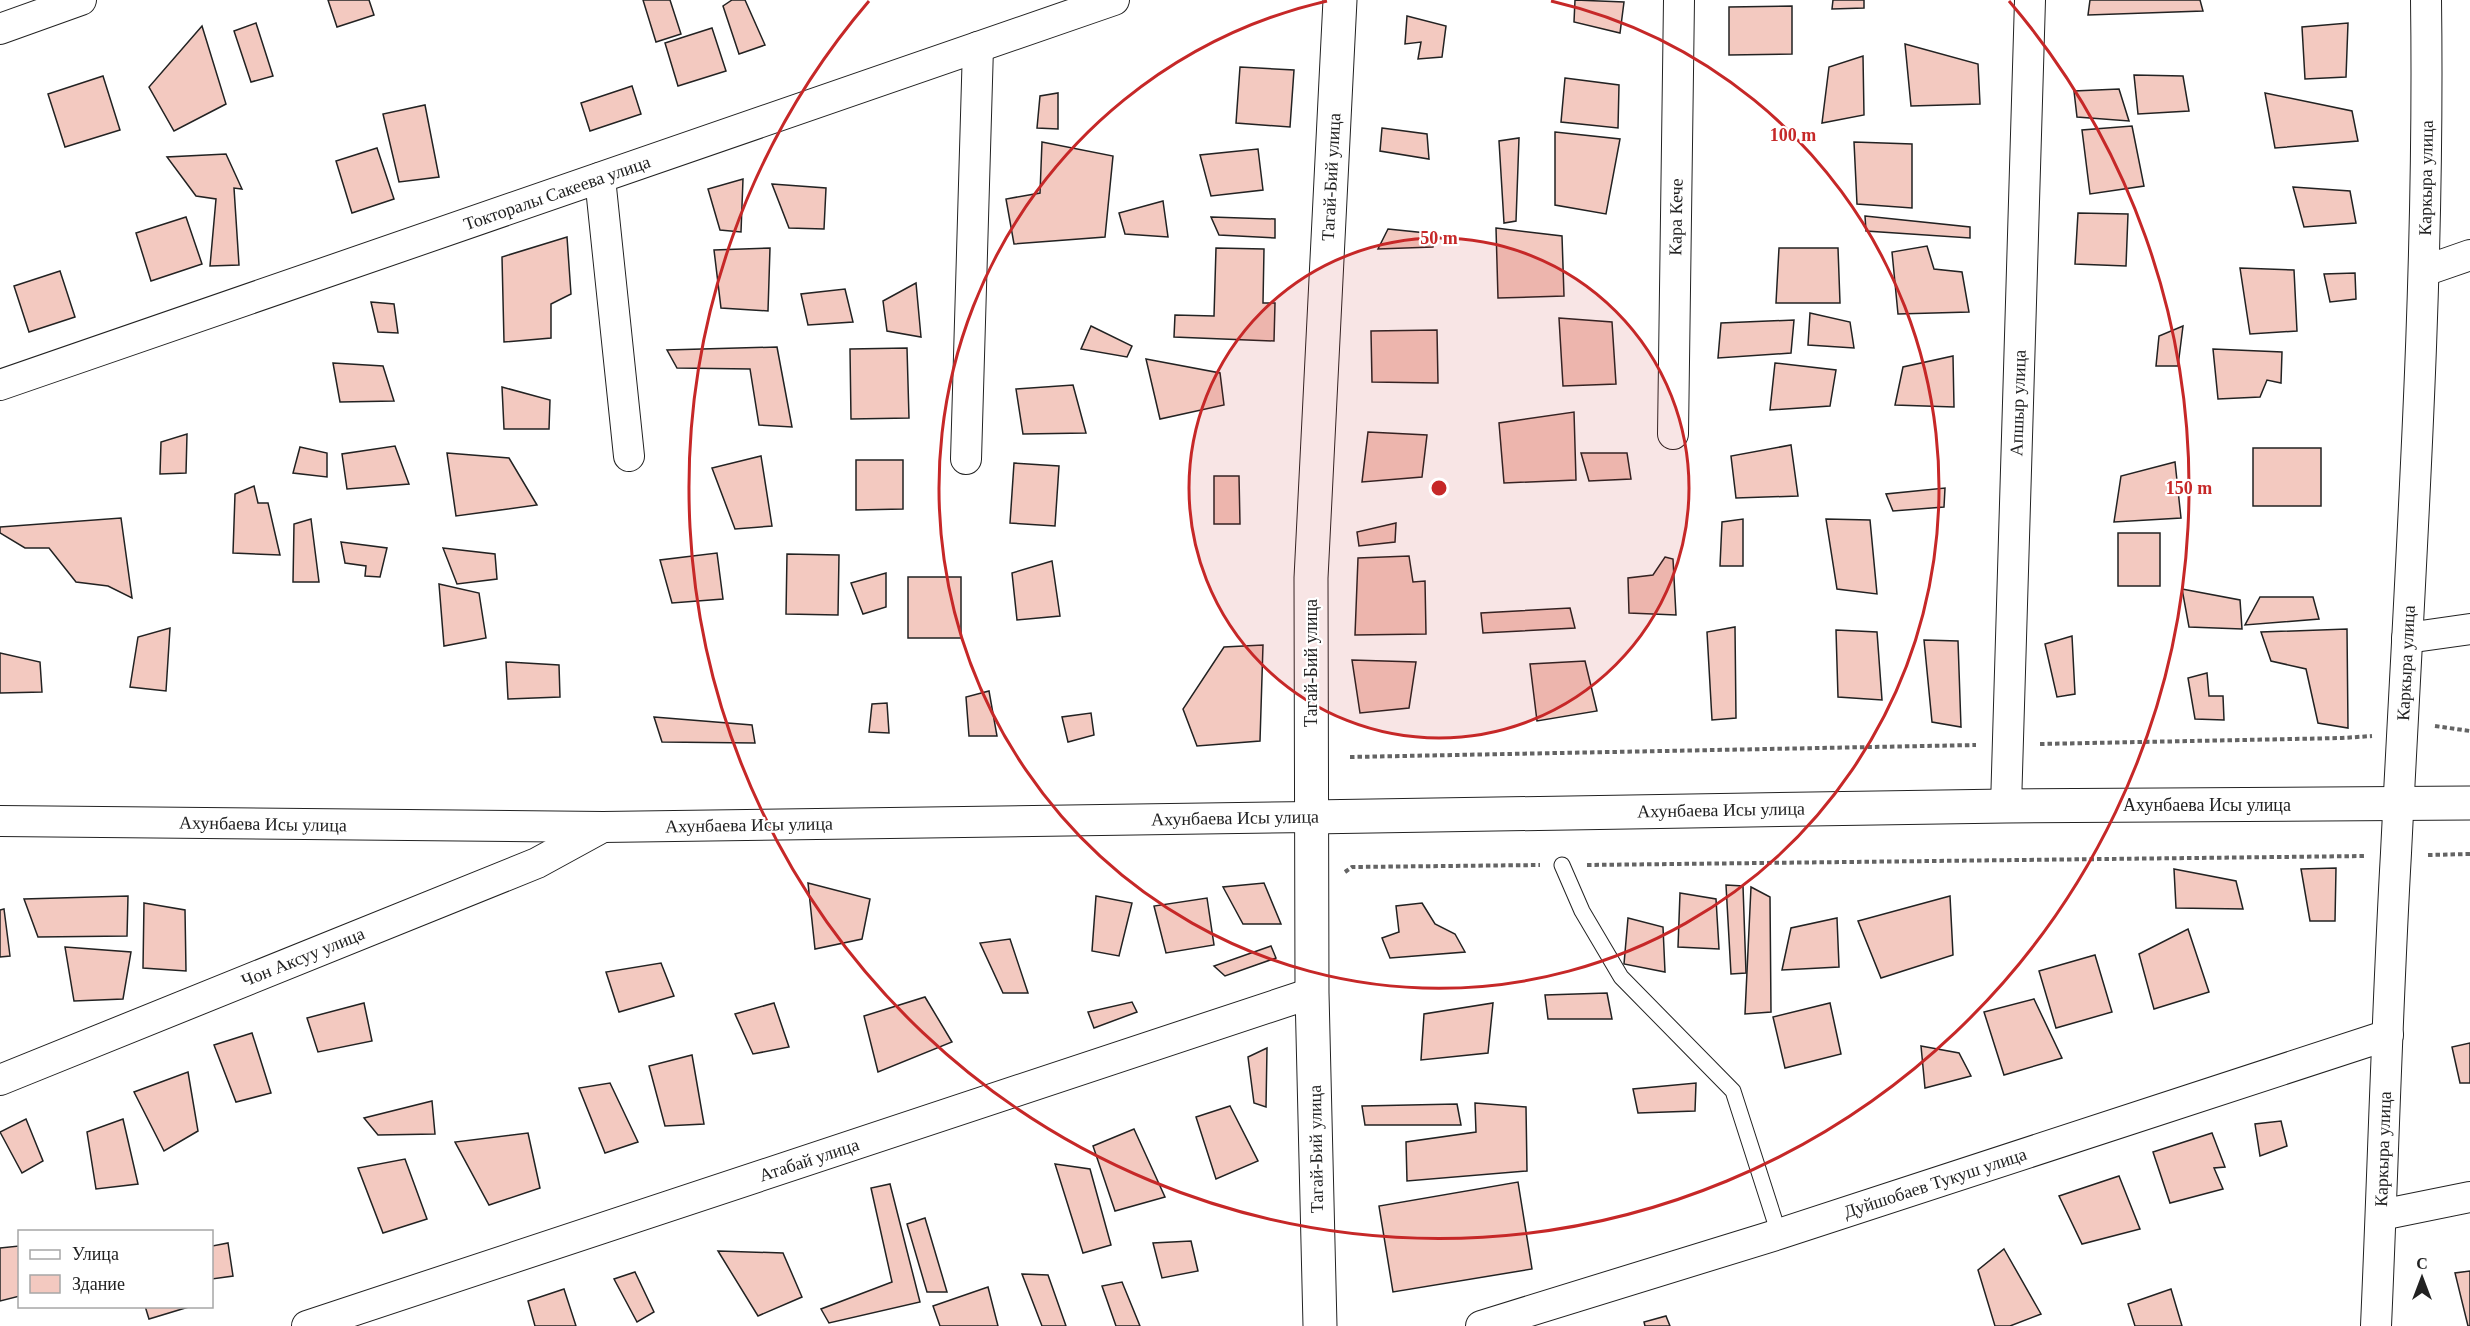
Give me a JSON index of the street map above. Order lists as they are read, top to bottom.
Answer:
{
  "streets": {
    "street": [
      "Тагай-Бий улица",
      "Каркыра улица",
      "Токторалы Сакеева улица",
      "Кара Кече",
      "Апшыр улица",
      "Ахунбаева Исы улица",
      "Чон Аксуу улица",
      "Атабай улица",
      "Дуйшобаев Тукуш улица"
    ]
  },
  "crossings": [
    ["Тагай-Бий улица", "Ахунбаева Исы улица"],
    ["Тагай-Бий улица", "Атабай улица"],
    ["Каркыра улица", "Ахунбаева Исы улица"],
    ["Каркыра улица", "Дуйшобаев Тукуш улица"],
    ["Апшыр улица", "Ахунбаева Исы улица"],
    ["Ахунбаева Исы улица", "Чон Аксуу улица"]
  ],
  "legend": ["Улица", "Здание"],
  "north": "top",
  "rings": ["100 m", "50 m", "150 m"]
}
